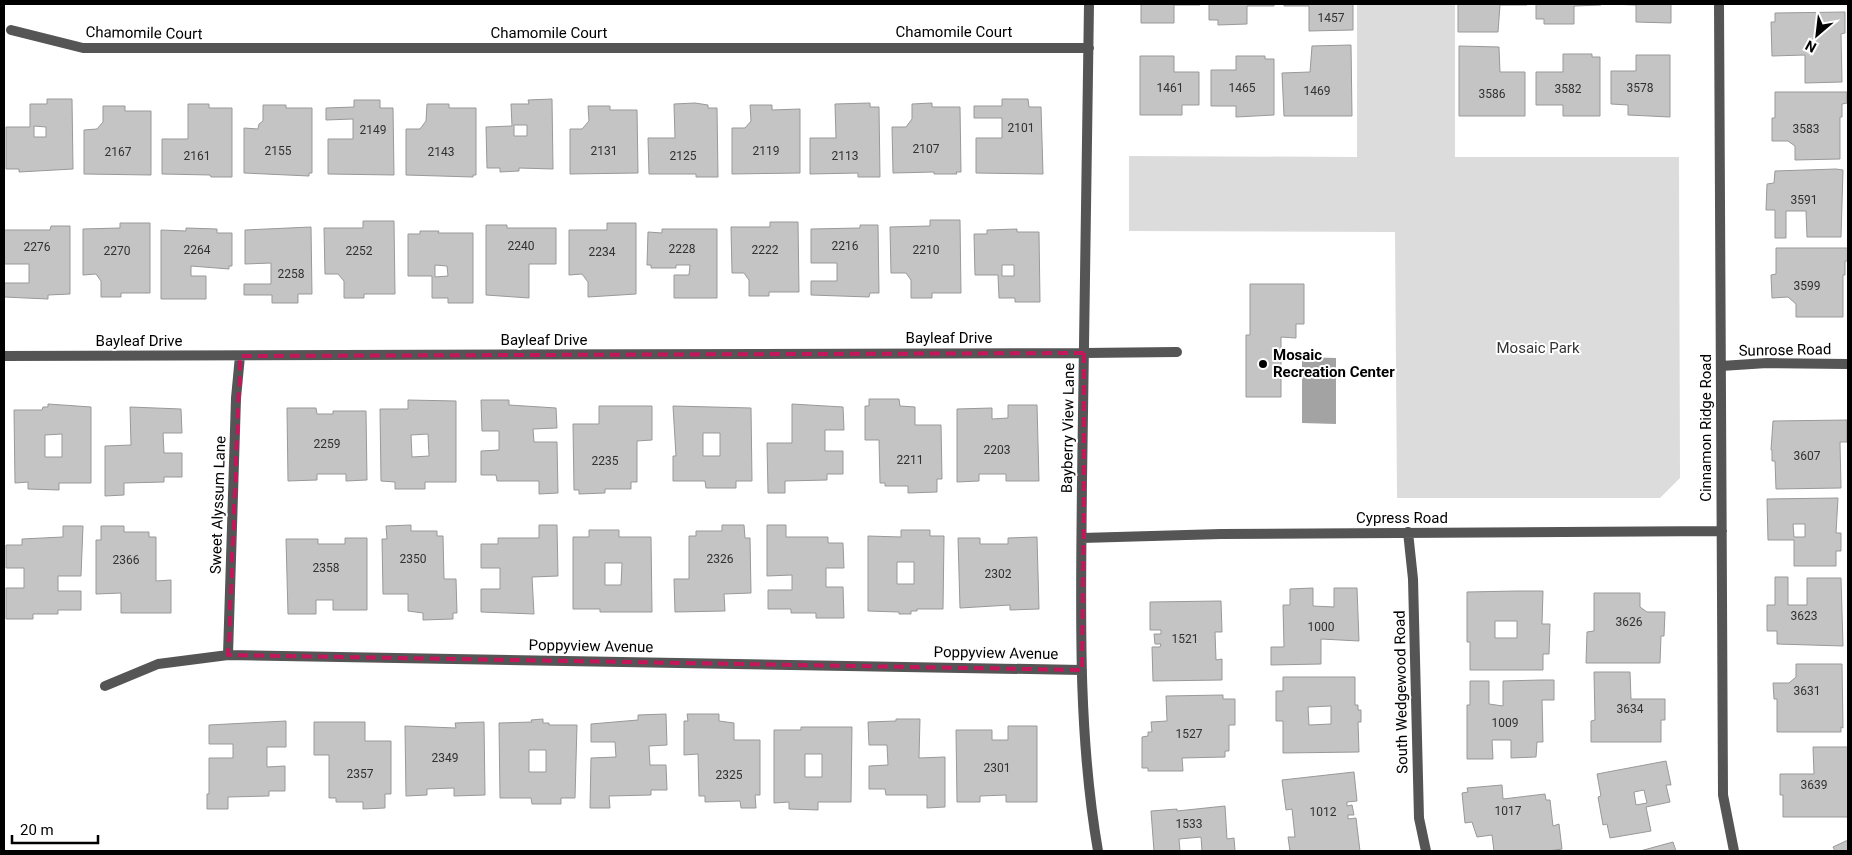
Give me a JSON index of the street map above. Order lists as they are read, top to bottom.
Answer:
{
  "streets": {
    "street": [
      "Chamomile Court",
      "Bayleaf Drive",
      "Sunrose Road",
      "Bayberry View Lane",
      "Cinnamon Ridge Road",
      "Sweet Alyssum Lane",
      "Cypress Road",
      "Poppyview Avenue",
      "South Wedgewood Road"
    ]
  },
  "crossings": [
    ["Chamomile Court", "Bayberry View Lane"],
    ["Bayleaf Drive", "Bayberry View Lane"],
    ["Bayleaf Drive", "Sweet Alyssum Lane"],
    ["Sunrose Road", "Cinnamon Ridge Road"],
    ["Bayberry View Lane", "Cypress Road"],
    ["Bayberry View Lane", "Poppyview Avenue"],
    ["Cinnamon Ridge Road", "Cypress Road"],
    ["Sweet Alyssum Lane", "Poppyview Avenue"],
    ["Cypress Road", "South Wedgewood Road"]
  ],
  "parks": ["Mosaic Park"],
  "places": ["Mosaic Recreation Center"],
  "house_numbers": [
    "1457",
    "1461",
    "1465",
    "3578",
    "3582",
    "1469",
    "3586",
    "2101",
    "3583",
    "2149",
    "2107",
    "2155",
    "2131",
    "2119",
    "2167",
    "2143",
    "2161",
    "2125",
    "2113",
    "3591",
    "2240",
    "2216",
    "2276",
    "2228",
    "2264",
    "2222",
    "2210",
    "2270",
    "2252",
    "2234",
    "2258",
    "3599",
    "2259",
    "2203",
    "3607",
    "2211",
    "2235",
    "2350",
    "2326",
    "2366",
    "2358",
    "2302",
    "3623",
    "3626",
    "1000",
    "1521",
    "3631",
    "3634",
    "1009",
    "1527",
    "2349",
    "2301",
    "2357",
    "2325",
    "3639",
    "1017",
    "1012",
    "1533"
  ],
  "scale_bar": "20 m",
  "north": "bottom left"
}
